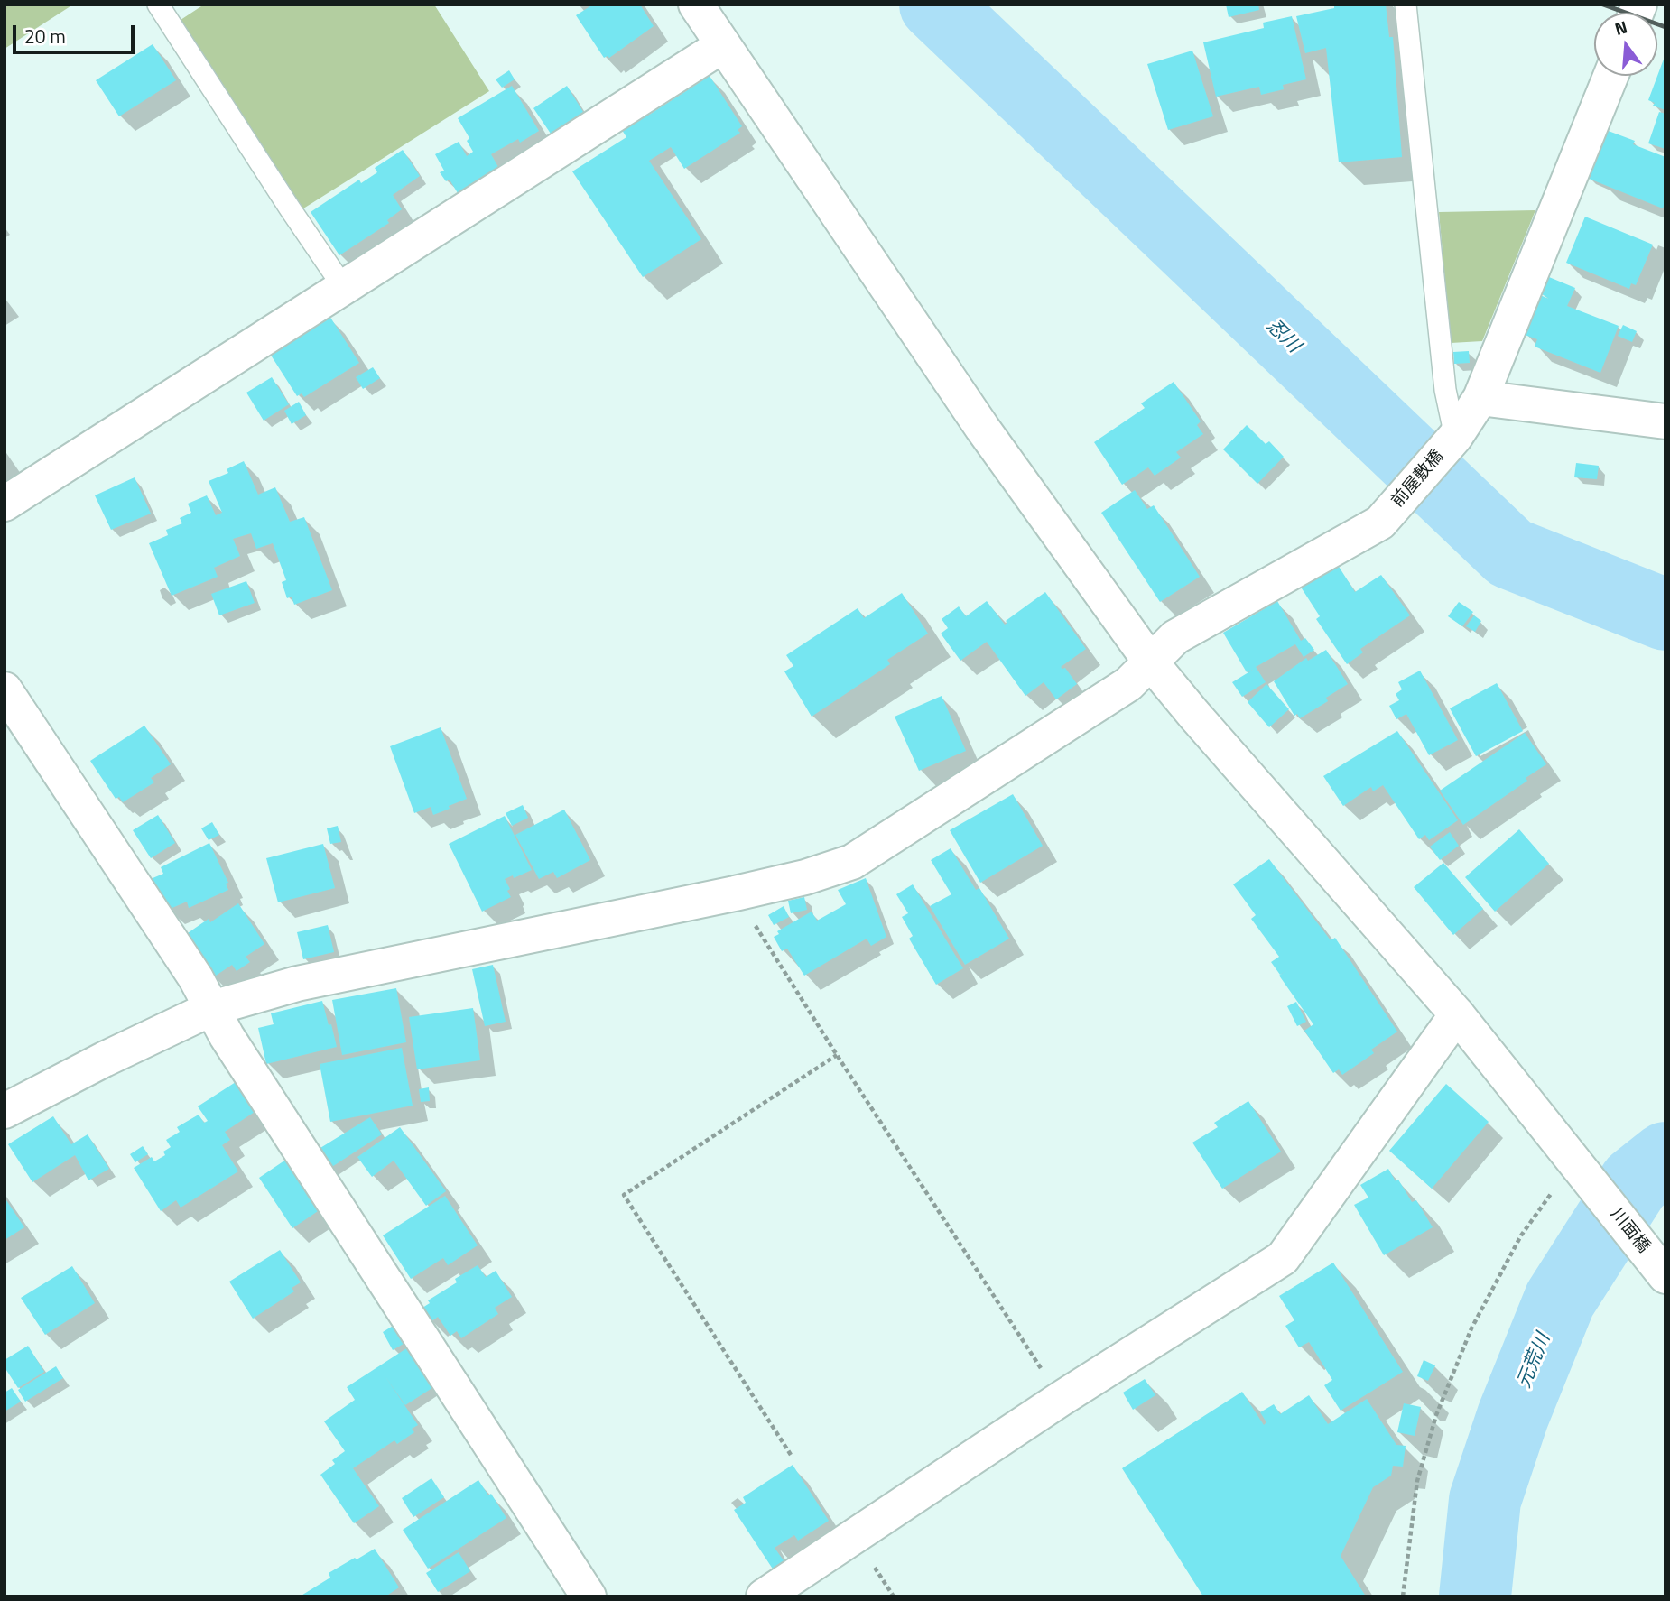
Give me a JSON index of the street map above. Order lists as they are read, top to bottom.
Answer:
{
  "streets": {
    "street": ["前屋敷橋", "川面橋"]
  },
  "crossings": [
    ["前屋敷橋", "川面橋"]
  ],
  "water": ["忍川", "元荒川"],
  "scale_bar": "20 m",
  "north": "top"
}
